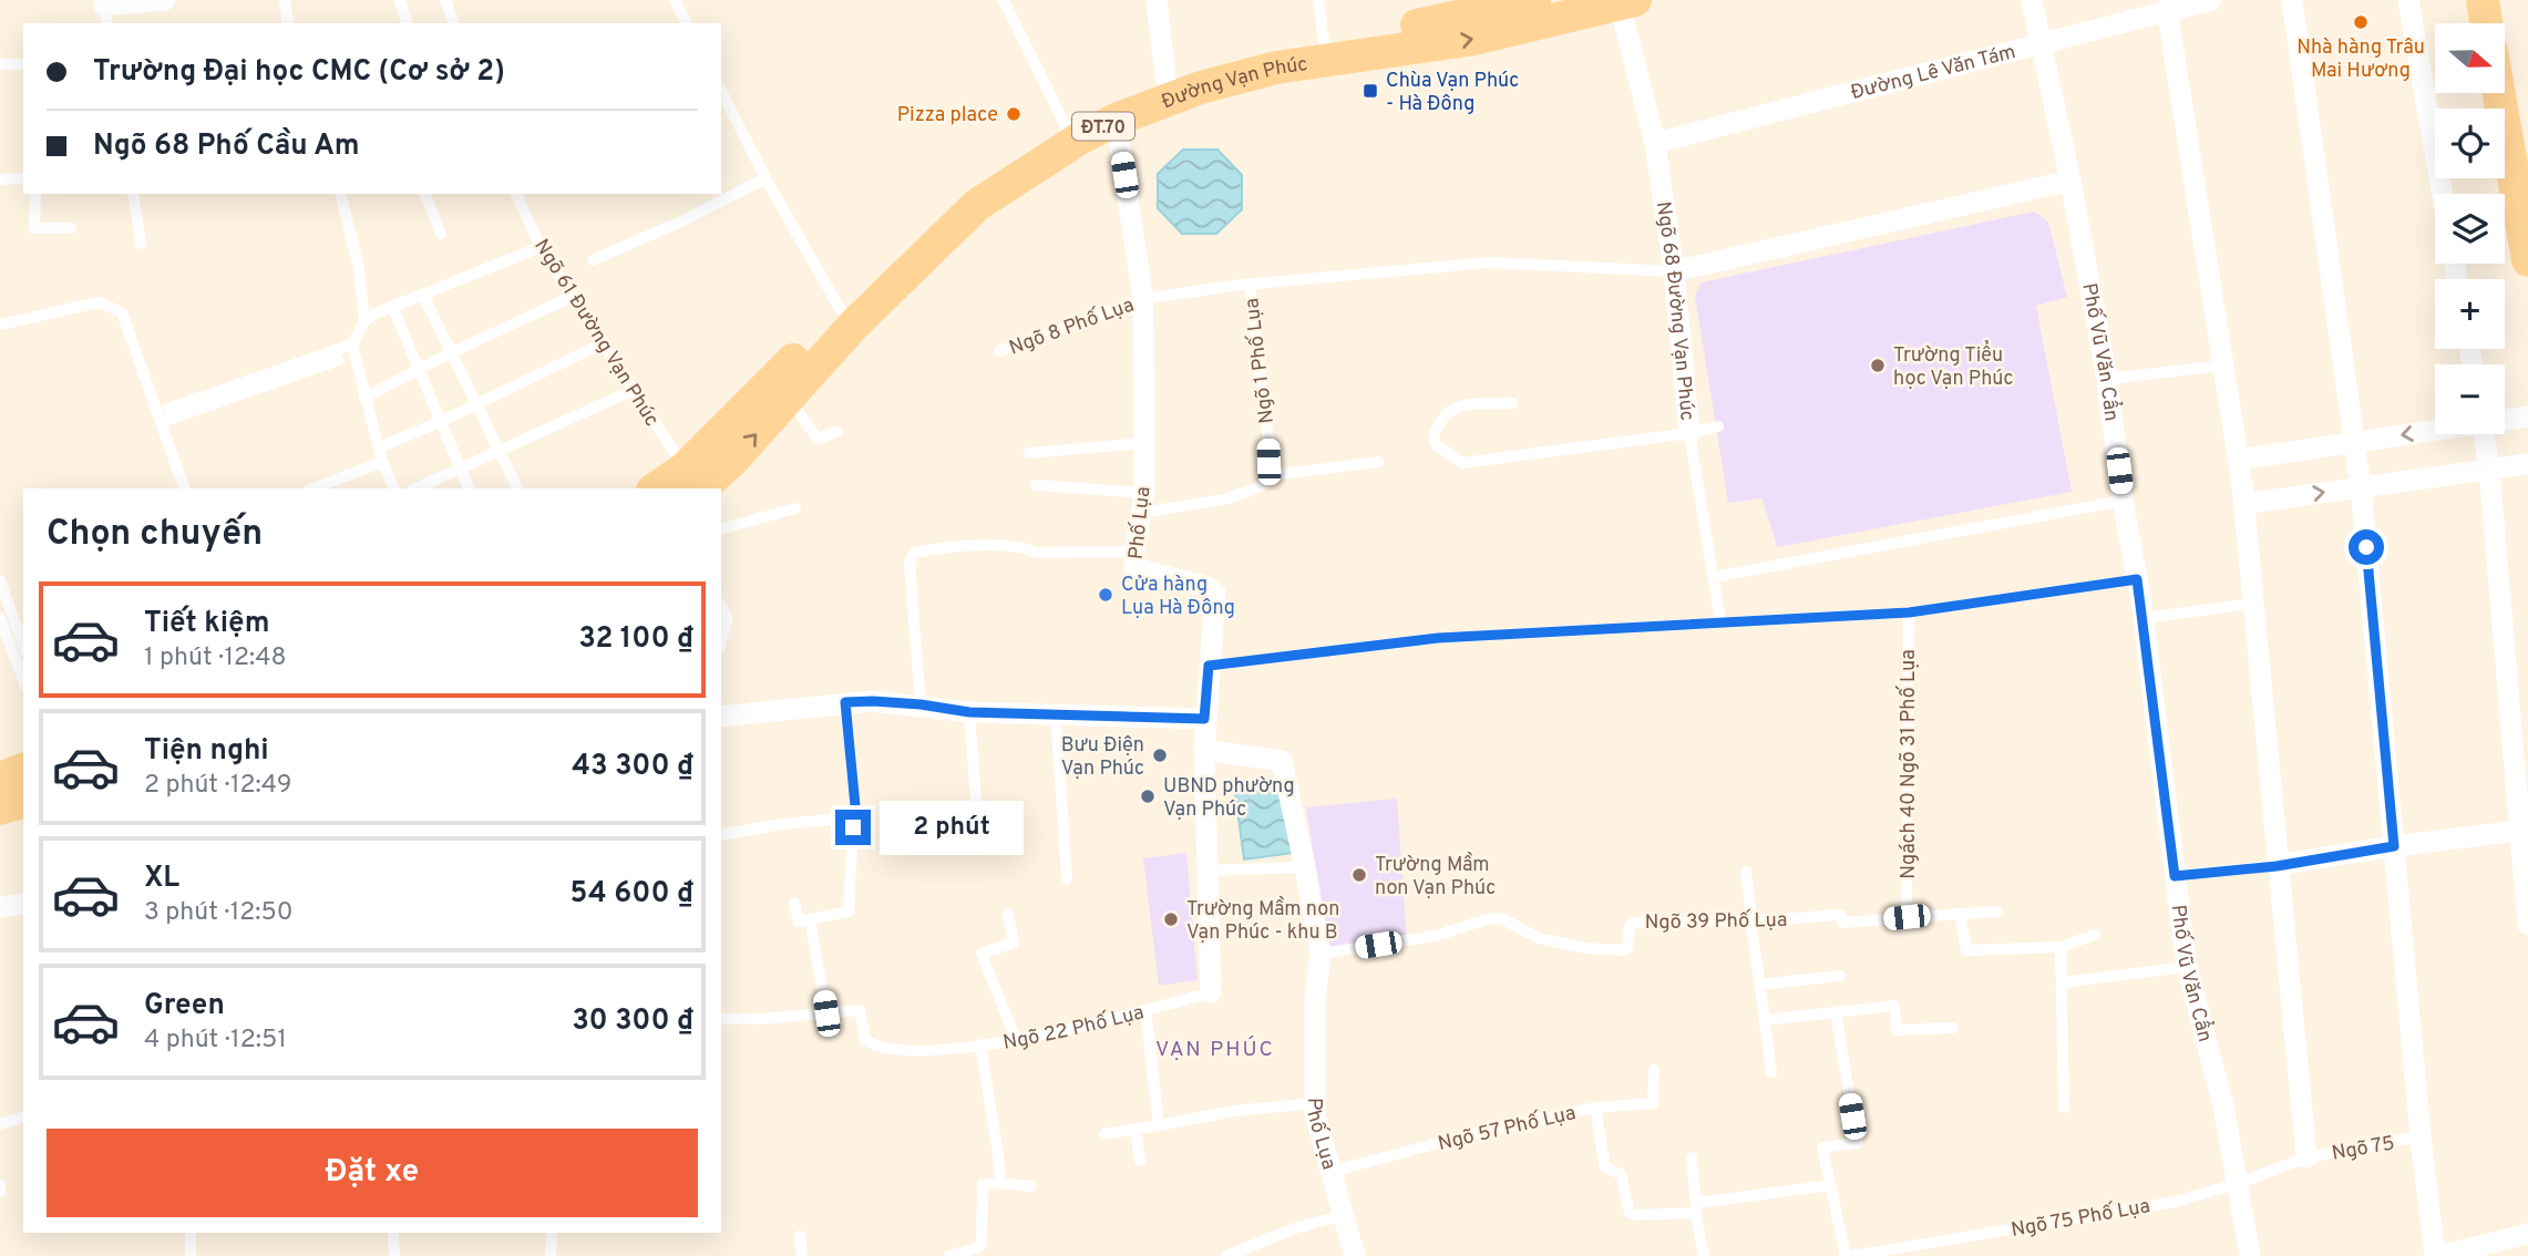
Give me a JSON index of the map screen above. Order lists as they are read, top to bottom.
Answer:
{
  "streets": {
    "main road": ["Đường Vạn Phúc", "ĐT.70"],
    "street": [
      "Đường Lê Văn Tám",
      "Ngõ 68 Đường Vạn Phúc",
      "Phố Vũ Văn Cẩn",
      "Phố Lụa",
      "Ngõ 22 Phố Lụa"
    ],
    "lane": [
      "Ngõ 8 Phố Lụa",
      "Ngõ 61 Đường Vạn Phúc",
      "Ngõ 1 Phố Lụa",
      "Ngách 40 Ngõ 31 Phố Lụa",
      "Ngõ 39 Phố Lụa",
      "Ngõ 57 Phố Lụa",
      "Ngõ 75",
      "Ngõ 75 Phố Lụa"
    ]
  },
  "crossings": [
    ["Đường Lê Văn Tám", "Ngõ 68 Đường Vạn Phúc"],
    ["Đường Lê Văn Tám", "Phố Vũ Văn Cẩn"],
    ["Đường Vạn Phúc", "Ngõ 68 Đường Vạn Phúc"],
    ["Đường Vạn Phúc", "Ngõ 61 Đường Vạn Phúc"],
    ["Đường Vạn Phúc", "Phố Lụa"],
    ["Ngõ 68 Đường Vạn Phúc", "Ngõ 8 Phố Lụa"],
    ["Ngõ 8 Phố Lụa", "Ngõ 1 Phố Lụa"],
    ["Ngõ 8 Phố Lụa", "Phố Lụa"],
    ["Phố Vũ Văn Cẩn", "Ngõ 75 Phố Lụa"],
    ["Phố Lụa", "Ngõ 39 Phố Lụa"],
    ["Phố Lụa", "Ngõ 22 Phố Lụa"],
    ["Phố Lụa", "Ngõ 57 Phố Lụa"],
    ["Ngách 40 Ngõ 31 Phố Lụa", "Ngõ 39 Phố Lụa"],
    ["Ngõ 75", "Ngõ 75 Phố Lụa"]
  ],
  "districts": ["VẠN PHÚC"],
  "places": {
    "other": [
      "Nhà hàng Trâu Mai Hương",
      "Pizza place",
      "Trường Tiểu học Vạn Phúc",
      "Cửa hàng Lụa Hà Đông",
      "Bưu Điện Vạn Phúc",
      "UBND phường Vạn Phúc",
      "Trường Mầm non Vạn Phúc",
      "Trường Mầm non Vạn Phúc - khu B"
    ],
    "transit": ["Chùa Vạn Phúc - Hà Đông"]
  },
  "north": "right",
  "page": {
    "map_buttons": ["+", "−"],
    "banner": ["Trường Đại học CMC (Cơ sở 2)", "Ngõ 68 Phố Cầu Am"],
    "heading": "Chọn chuyến",
    "list": [
      {
        "name": "Tiết kiệm",
        "note": "1 phút · 12:48",
        "value": "32 100 ₫"
      },
      {
        "name": "Tiện nghi",
        "note": "2 phút · 12:49",
        "value": "43 300 ₫"
      },
      {
        "name": "XL",
        "note": "3 phút · 12:50",
        "value": "54 600 ₫"
      },
      {
        "name": "Green",
        "note": "4 phút · 12:51",
        "value": "30 300 ₫"
      }
    ],
    "bubble": "2 phút",
    "buttons": "Đặt xe"
  }
}
